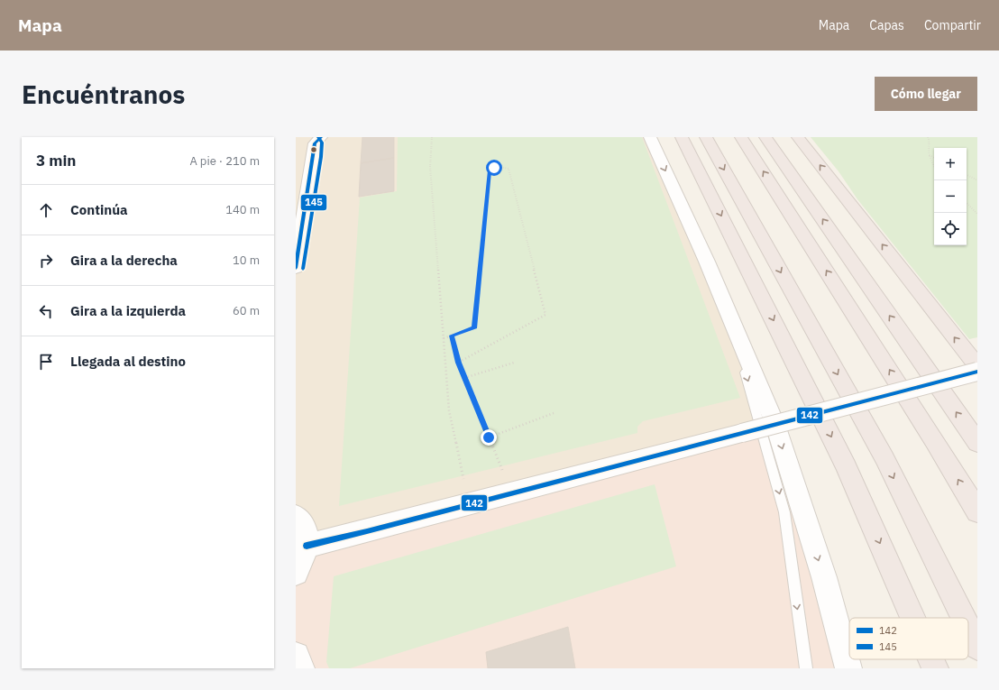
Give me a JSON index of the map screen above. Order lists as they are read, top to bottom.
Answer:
{
  "lines": ["transit line 142", "transit line 145"],
  "legend": ["142", "145"],
  "page": {
    "header": "Mapa",
    "nav": ["Mapa", "Capas", "Compartir"],
    "buttons": "Cómo llegar",
    "title": "Encuéntranos",
    "heading": ["3 min", "A pie · 210 m"],
    "map_buttons": ["+", "−"],
    "list": [
      ["Continúa", "140 m"],
      ["Gira a la derecha", "10 m"],
      ["Gira a la izquierda", "60 m"],
      "Llegada al destino"
    ]
  }
}
